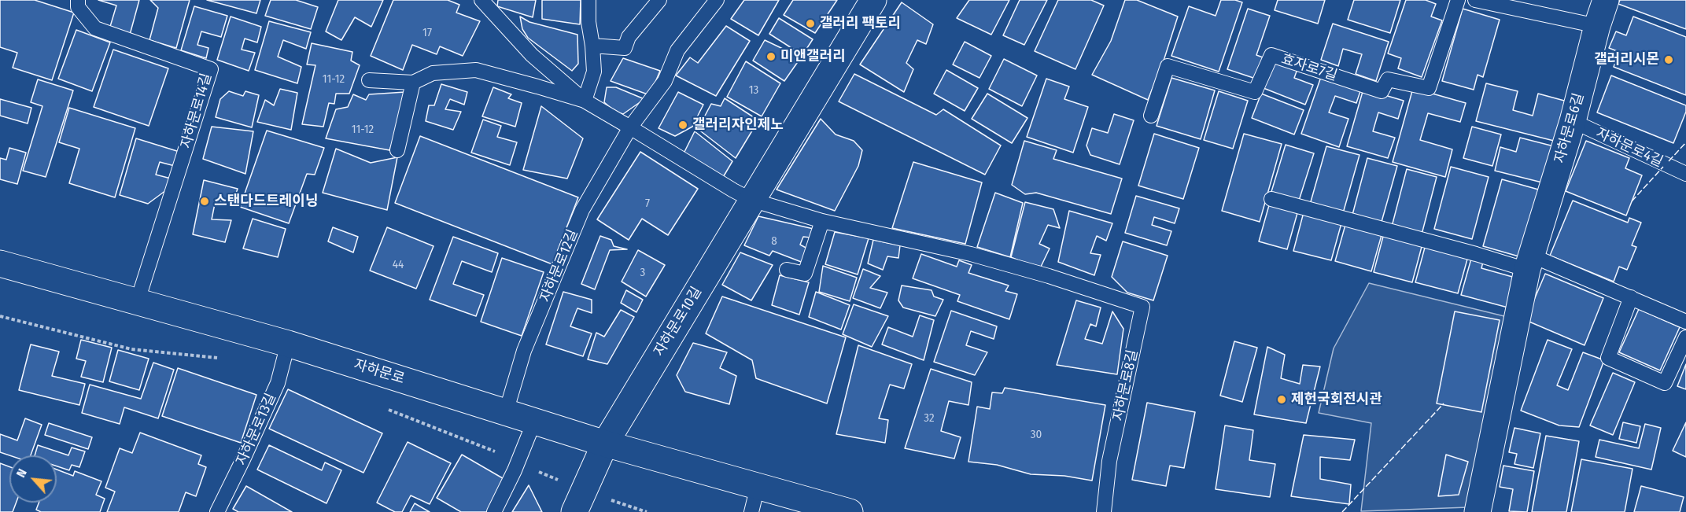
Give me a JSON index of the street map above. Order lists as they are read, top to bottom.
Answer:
{
  "streets": {
    "street": ["자하문로6길", "자하문로10길", "자하문로"],
    "lane": [
      "효자로7길",
      "자하문로14길",
      "자하문로4길",
      "자하문로12길",
      "자하문로8길",
      "자하문로13길"
    ]
  },
  "crossings": [
    ["자하문로14길", "자하문로"],
    ["자하문로6길", "자하문로4길"],
    ["자하문로12길", "자하문로"],
    ["자하문로10길", "자하문로"],
    ["자하문로", "자하문로13길"]
  ],
  "places": [
    "갤러리 팩토리",
    "미앤갤러리",
    "갤러리시몬",
    "갤러리자인제노",
    "스탠다드트레이닝",
    "제헌국회전시관"
  ],
  "house_numbers": [
    "17",
    "11-12",
    "13",
    "11-12",
    "7",
    "8",
    "44",
    "3",
    "32",
    "30"
  ],
  "north": "top left"
}
